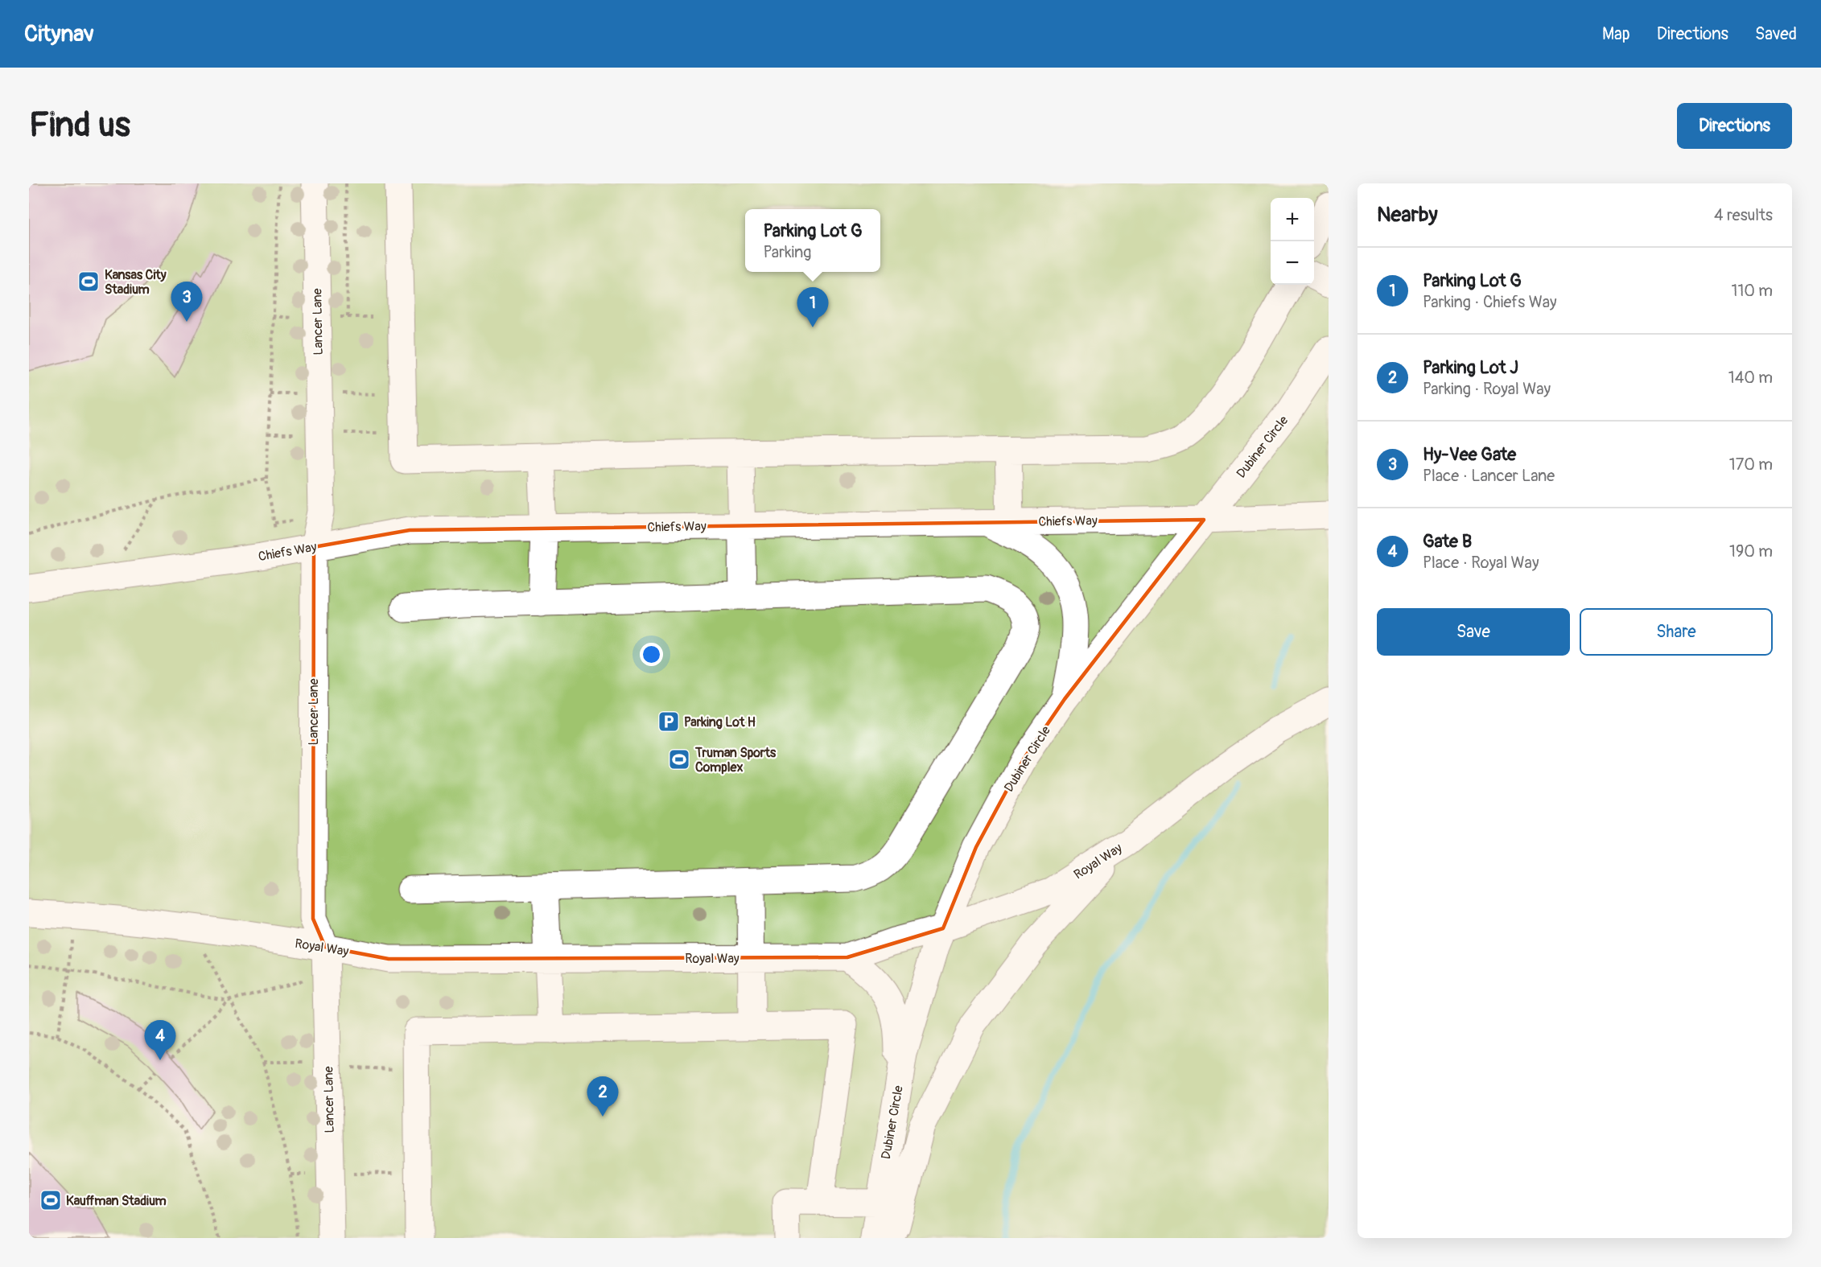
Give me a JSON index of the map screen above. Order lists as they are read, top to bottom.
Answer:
{
  "streets": {
    "street": [
      "Lancer Lane",
      "Dubiner Circle",
      "Chiefs Way",
      "Royal Way"
    ]
  },
  "crossings": [
    ["Lancer Lane", "Chiefs Way"],
    ["Lancer Lane", "Royal Way"],
    ["Dubiner Circle", "Chiefs Way"],
    ["Dubiner Circle", "Royal Way"]
  ],
  "places": {
    "sports": ["Kansas City Stadium", "Truman Sports Complex", "Kauffman Stadium"],
    "parking": ["Parking Lot H"]
  },
  "page": {
    "header": "Citynav",
    "nav": ["Map", "Directions", "Saved"],
    "buttons": [
      "Directions",
      ["Save", "Share"]
    ],
    "title": "Find us",
    "heading": ["Nearby", "4 results"],
    "map_buttons": ["+", "−"],
    "popup": ["Parking Lot G", "Parking"],
    "list": [
      {
        "mark": "1",
        "name": "Parking Lot G",
        "note": "Parking · Chiefs Way",
        "value": "110 m"
      },
      {
        "mark": "2",
        "name": "Parking Lot J",
        "note": "Parking · Royal Way",
        "value": "140 m"
      },
      {
        "mark": "3",
        "name": "Hy-Vee Gate",
        "note": "Place · Lancer Lane",
        "value": "170 m"
      },
      {
        "mark": "4",
        "name": "Gate B",
        "note": "Place · Royal Way",
        "value": "190 m"
      }
    ],
    "pins": [
      "3",
      "1",
      "4",
      "2"
    ]
  }
}
